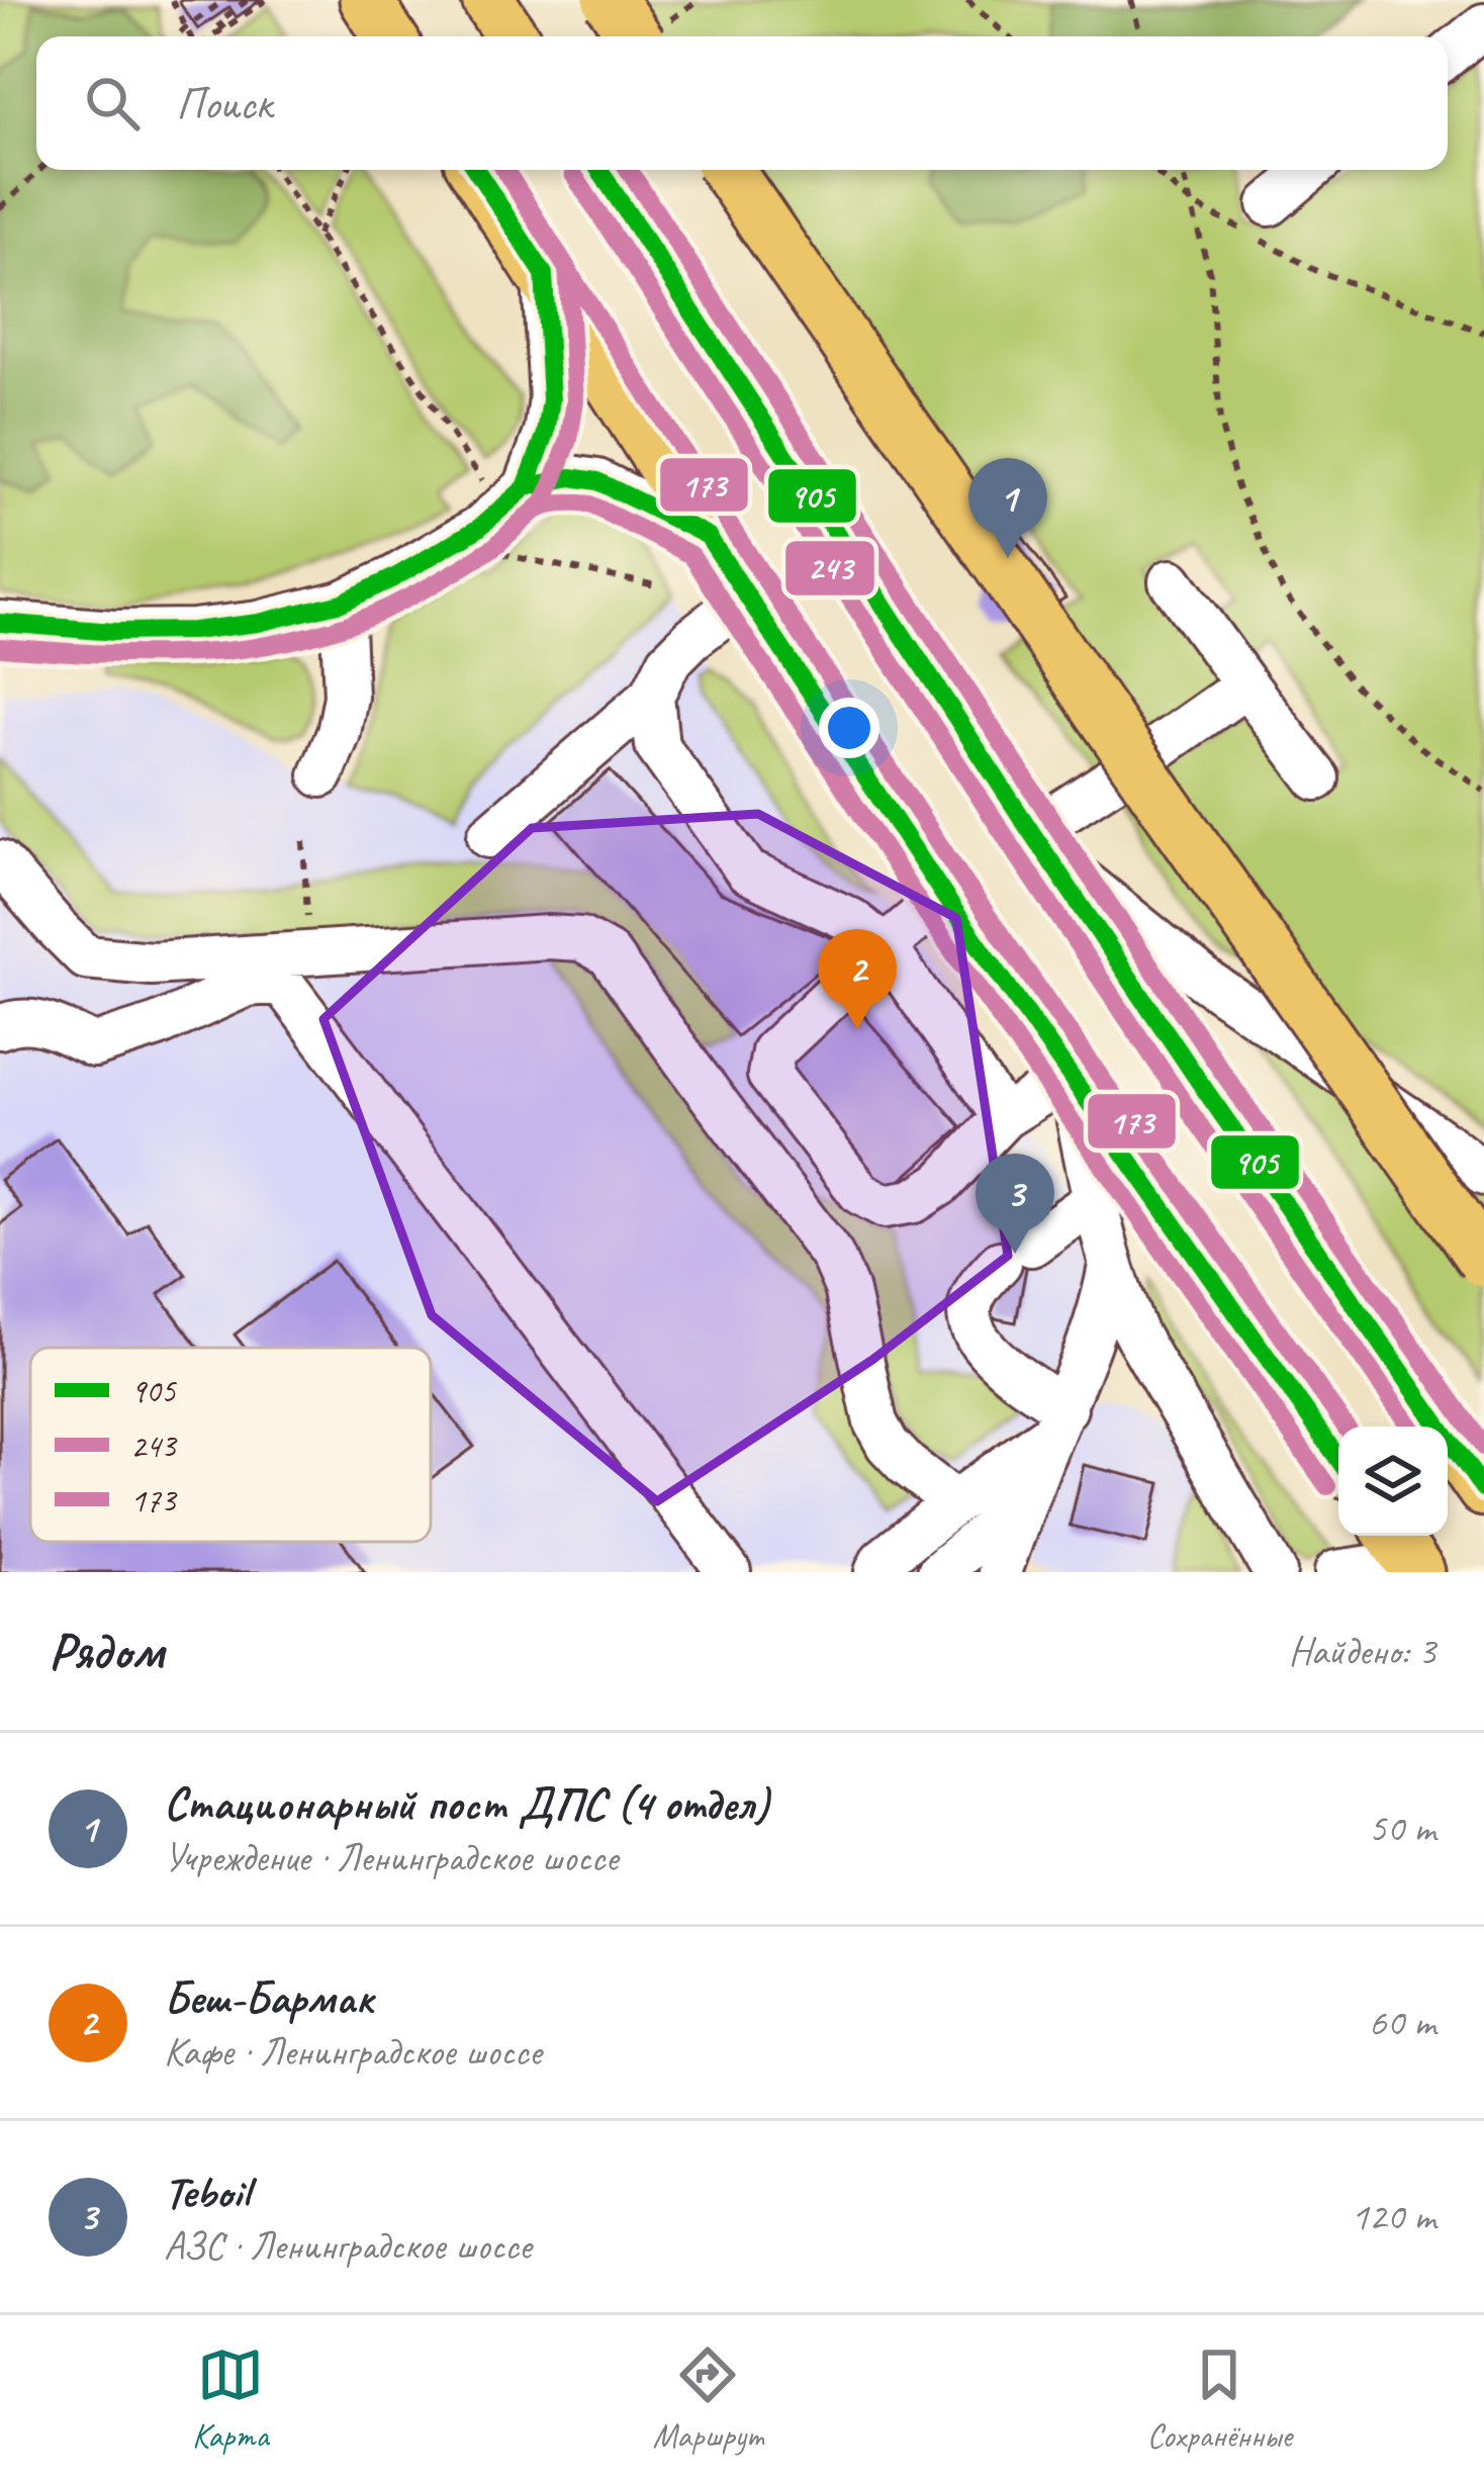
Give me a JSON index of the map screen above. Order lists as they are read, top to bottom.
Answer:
{
  "lines": ["transit line 905", "transit line 243", "transit line 173"],
  "legend": ["905", "243", "173"],
  "page": {
    "search": "Поиск",
    "pins": ["1", "2", "3"],
    "heading": ["Рядом", "Найдено: 3"],
    "list": [
      {
        "mark": "1",
        "name": "Стационарный пост ДПС (4 отдел)",
        "note": "Учреждение · Ленинградское шоссе",
        "value": "50 m"
      },
      {
        "mark": "2",
        "name": "Беш-Бармак",
        "note": "Кафе · Ленинградское шоссе",
        "value": "60 m"
      },
      {
        "mark": "3",
        "name": "Teboil",
        "note": "АЗС · Ленинградское шоссе",
        "value": "120 m"
      }
    ],
    "nav": ["Карта", "Маршрут", "Сохранённые"]
  }
}
